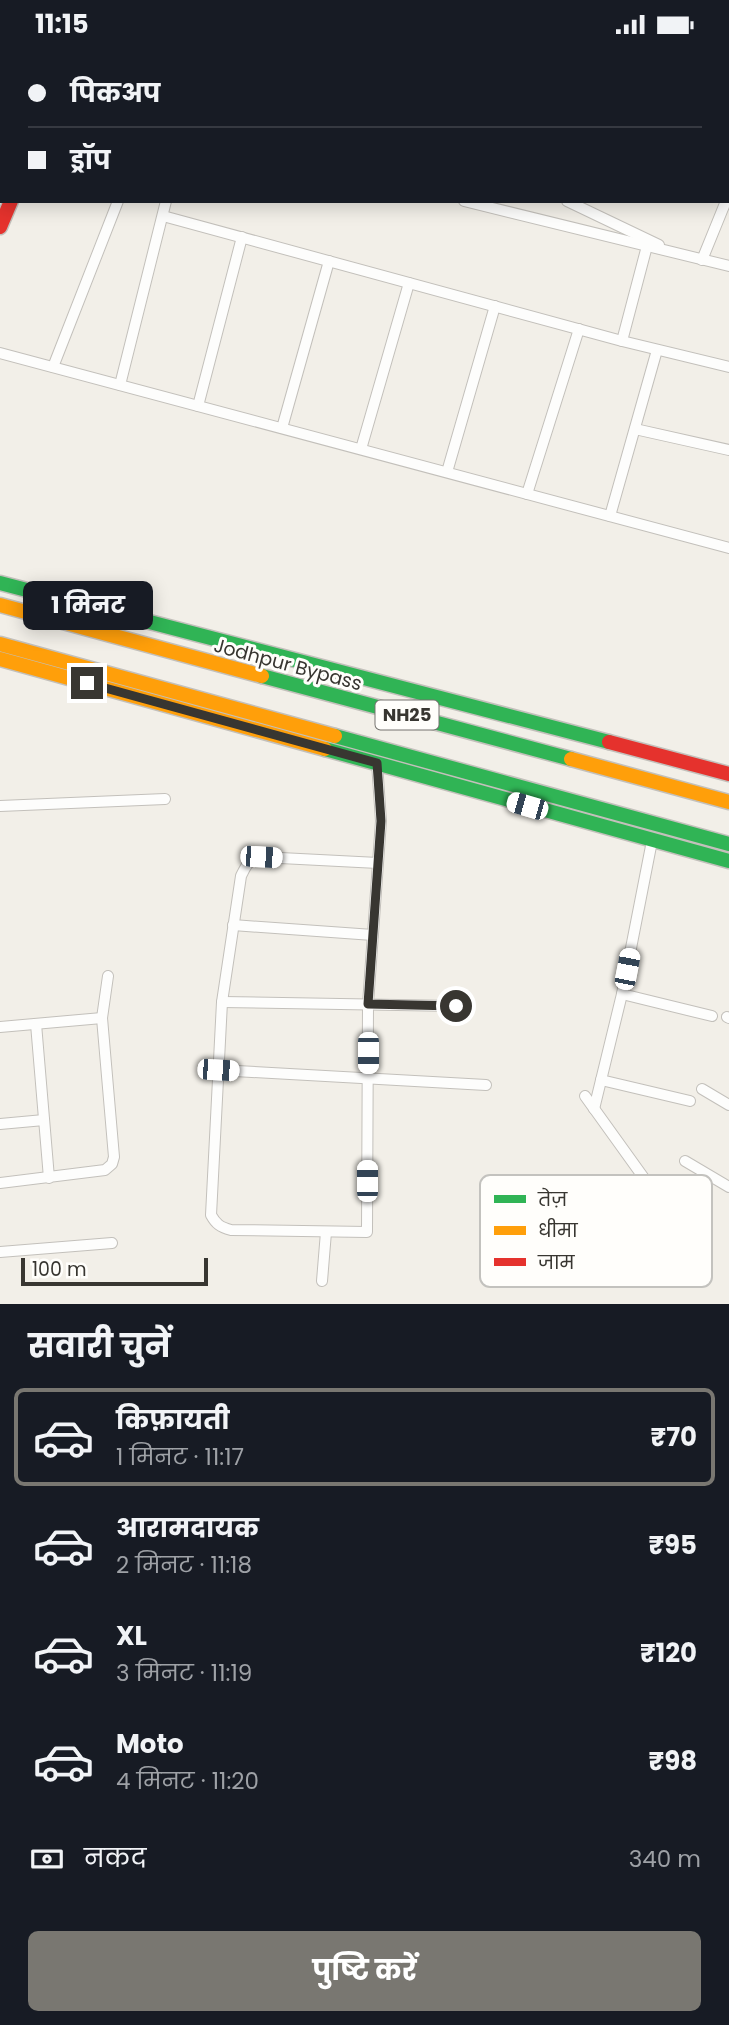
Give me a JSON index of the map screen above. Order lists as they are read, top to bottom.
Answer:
{
  "streets": {
    "main road": ["Jodhpur Bypass", "NH25"]
  },
  "legend": ["तेज़", "धीमा", "जाम"],
  "scale_bar": "100 m",
  "page": {
    "status": "11:15",
    "banner": ["पिकअप", "ड्रॉप"],
    "bubble": "1 मिनट",
    "scale": "100 m",
    "heading": "सवारी चुनें",
    "list": [
      {
        "name": "किफ़ायती",
        "note": "1 मिनट · 11:17",
        "value": "₹70"
      },
      {
        "name": "आरामदायक",
        "note": "2 मिनट · 11:18",
        "value": "₹95"
      },
      {
        "name": "XL",
        "note": "3 मिनट · 11:19",
        "value": "₹120"
      },
      {
        "name": "Moto",
        "note": "4 मिनट · 11:20",
        "value": "₹98"
      }
    ],
    "pay": ["नकद", "340 m"],
    "buttons": "पुष्टि करें"
  }
}
